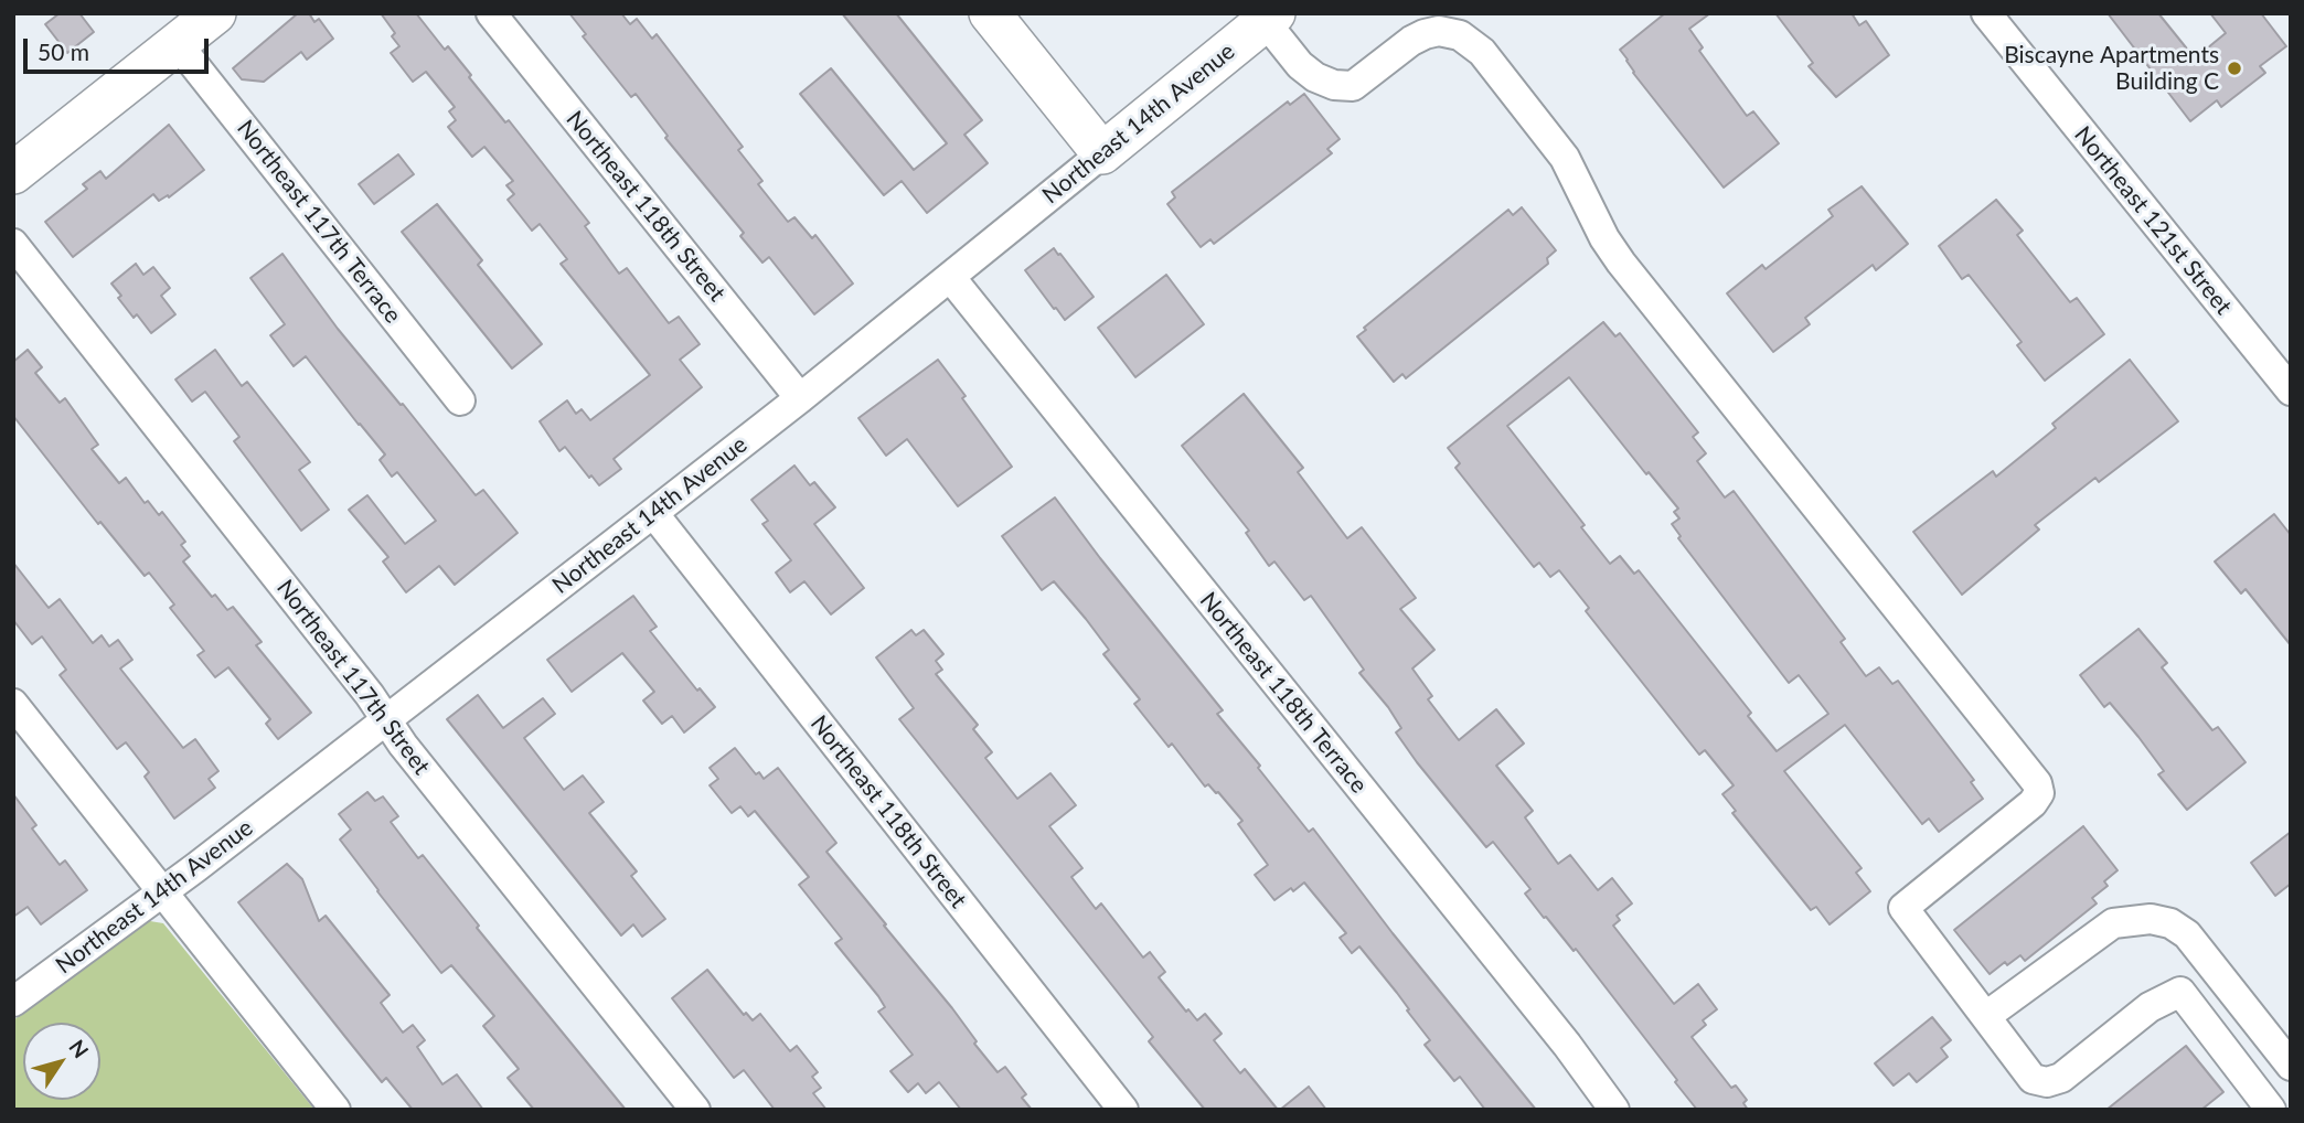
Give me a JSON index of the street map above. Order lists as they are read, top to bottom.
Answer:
{
  "streets": {
    "street": [
      "Northeast 14th Avenue",
      "Northeast 118th Street",
      "Northeast 121st Street",
      "Northeast 117th Terrace",
      "Northeast 117th Street",
      "Northeast 118th Terrace"
    ]
  },
  "crossings": [
    ["Northeast 14th Avenue", "Northeast 118th Street"],
    ["Northeast 14th Avenue", "Northeast 117th Street"],
    ["Northeast 14th Avenue", "Northeast 118th Terrace"]
  ],
  "places": ["Biscayne Apartments Building C"],
  "scale_bar": "50 m",
  "north": "top right"
}
